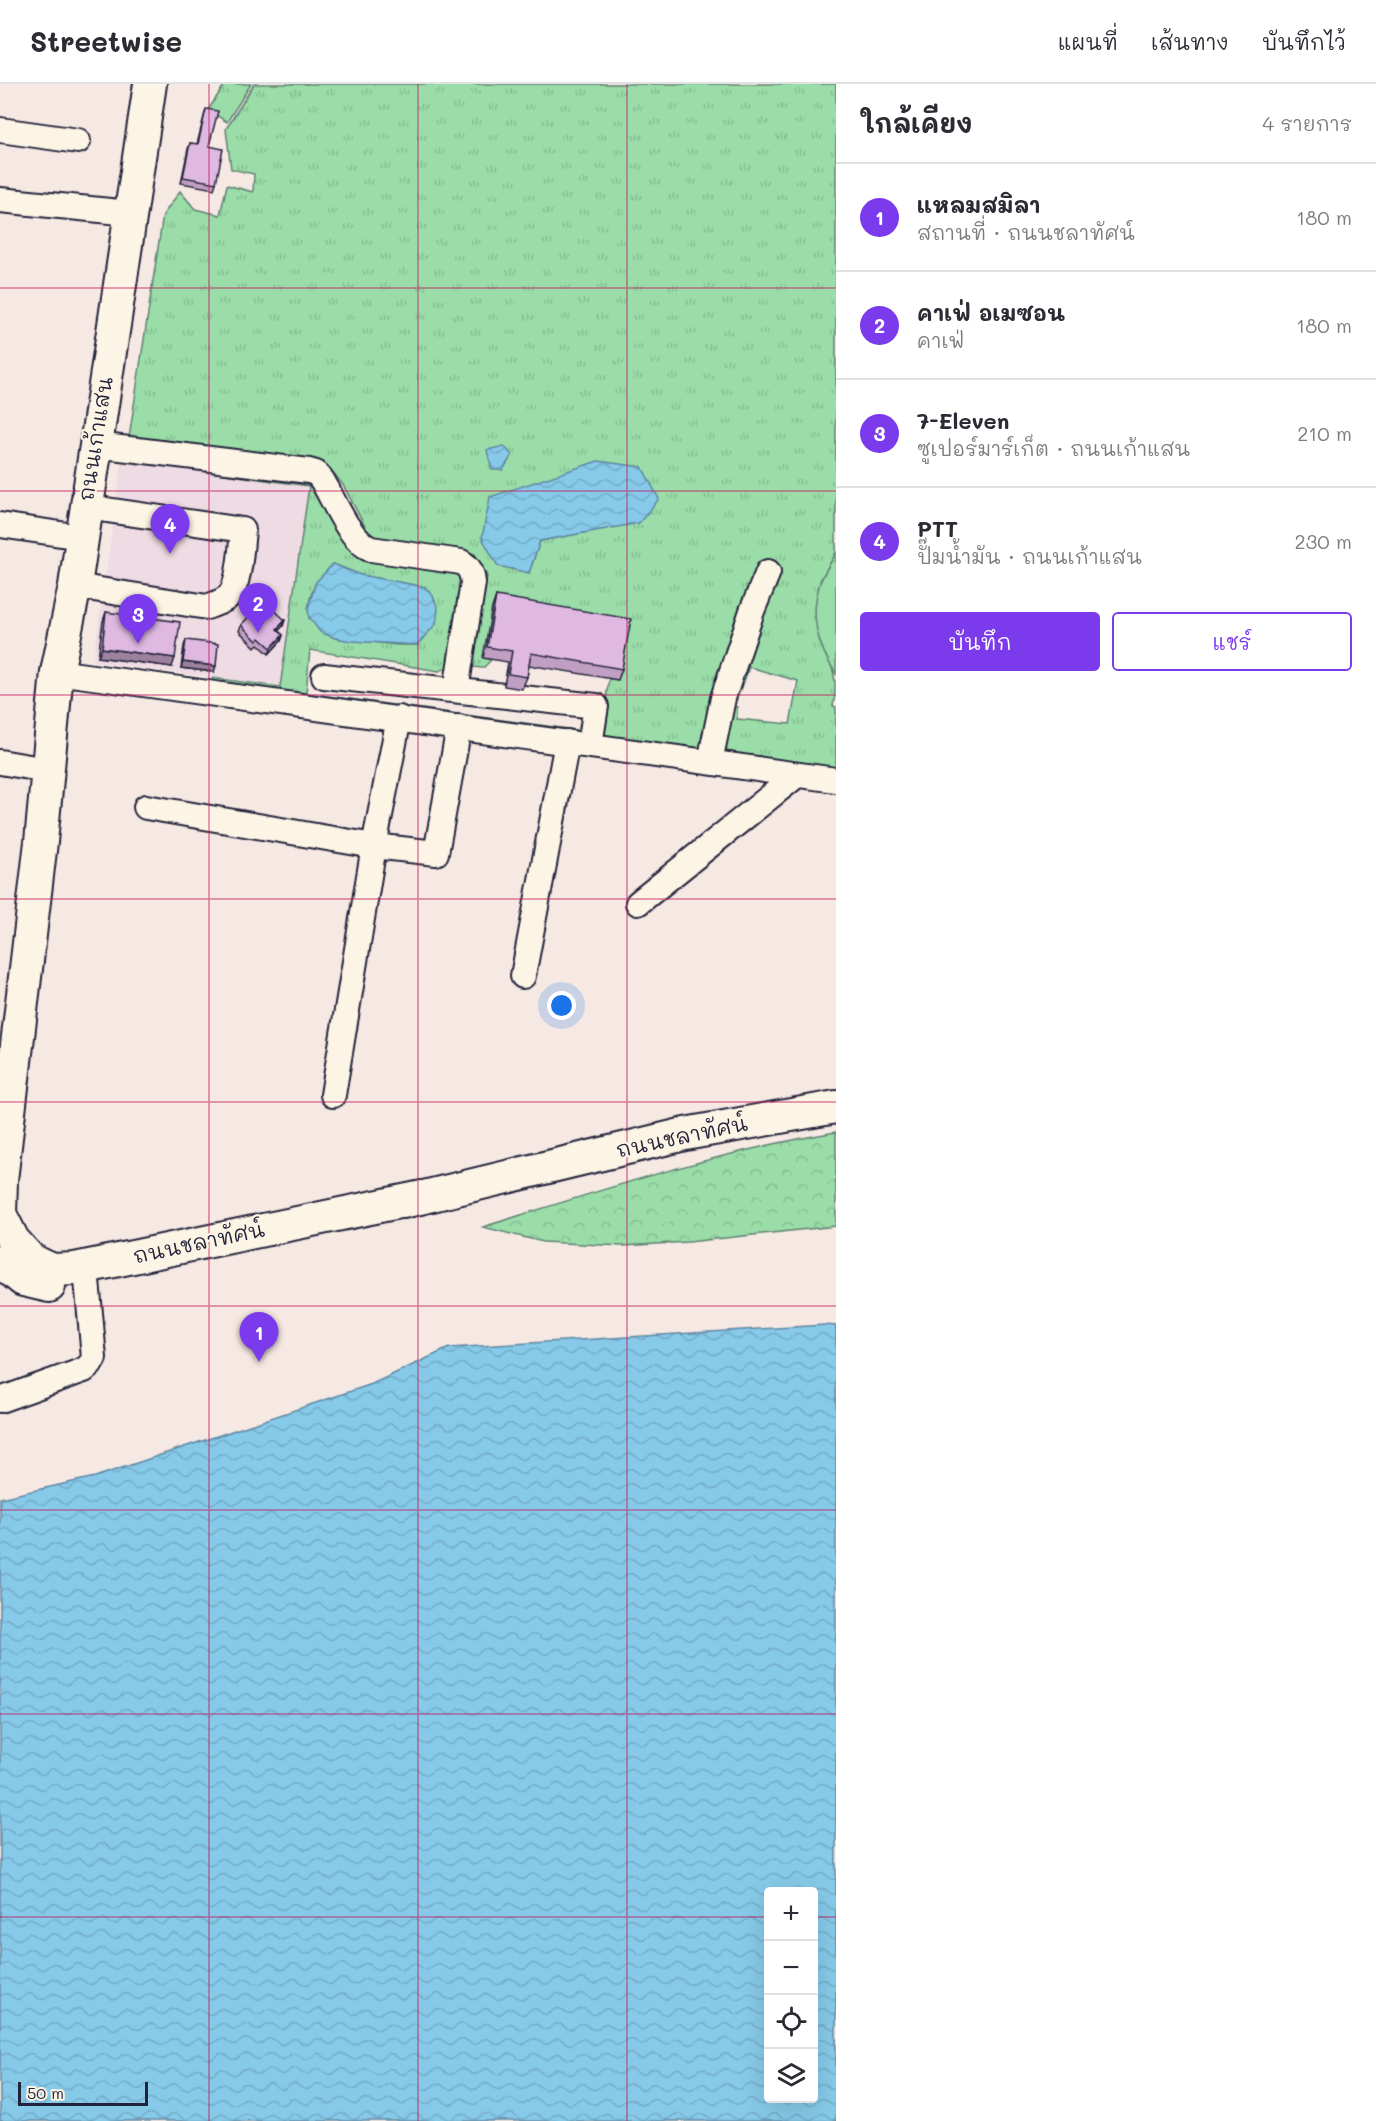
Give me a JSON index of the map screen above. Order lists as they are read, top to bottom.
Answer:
{
  "streets": {
    "main road": ["ถนนเก้าแสน", "ถนนชลาทัศน์"]
  },
  "crossings": [
    ["ถนนเก้าแสน", "ถนนชลาทัศน์"]
  ],
  "scale_bar": "50 m",
  "page": {
    "header": "Streetwise",
    "nav": ["แผนที่", "เส้นทาง", "บันทึกไว้"],
    "heading": ["ใกล้เคียง", "4 รายการ"],
    "list": [
      {
        "mark": "1",
        "name": "แหลมสมิลา",
        "note": "สถานที่ · ถนนชลาทัศน์",
        "value": "180 m"
      },
      {
        "mark": "2",
        "name": "คาเฟ่ อเมซอน",
        "note": "คาเฟ่",
        "value": "180 m"
      },
      {
        "mark": "3",
        "name": "7-Eleven",
        "note": "ซูเปอร์มาร์เก็ต · ถนนเก้าแสน",
        "value": "210 m"
      },
      {
        "mark": "4",
        "name": "PTT",
        "note": "ปั๊มน้ำมัน · ถนนเก้าแสน",
        "value": "230 m"
      }
    ],
    "pins": [
      "4",
      "2",
      "3",
      "1"
    ],
    "buttons": ["บันทึก", "แชร์"],
    "map_buttons": ["+", "−"],
    "scale": "50 m"
  }
}
